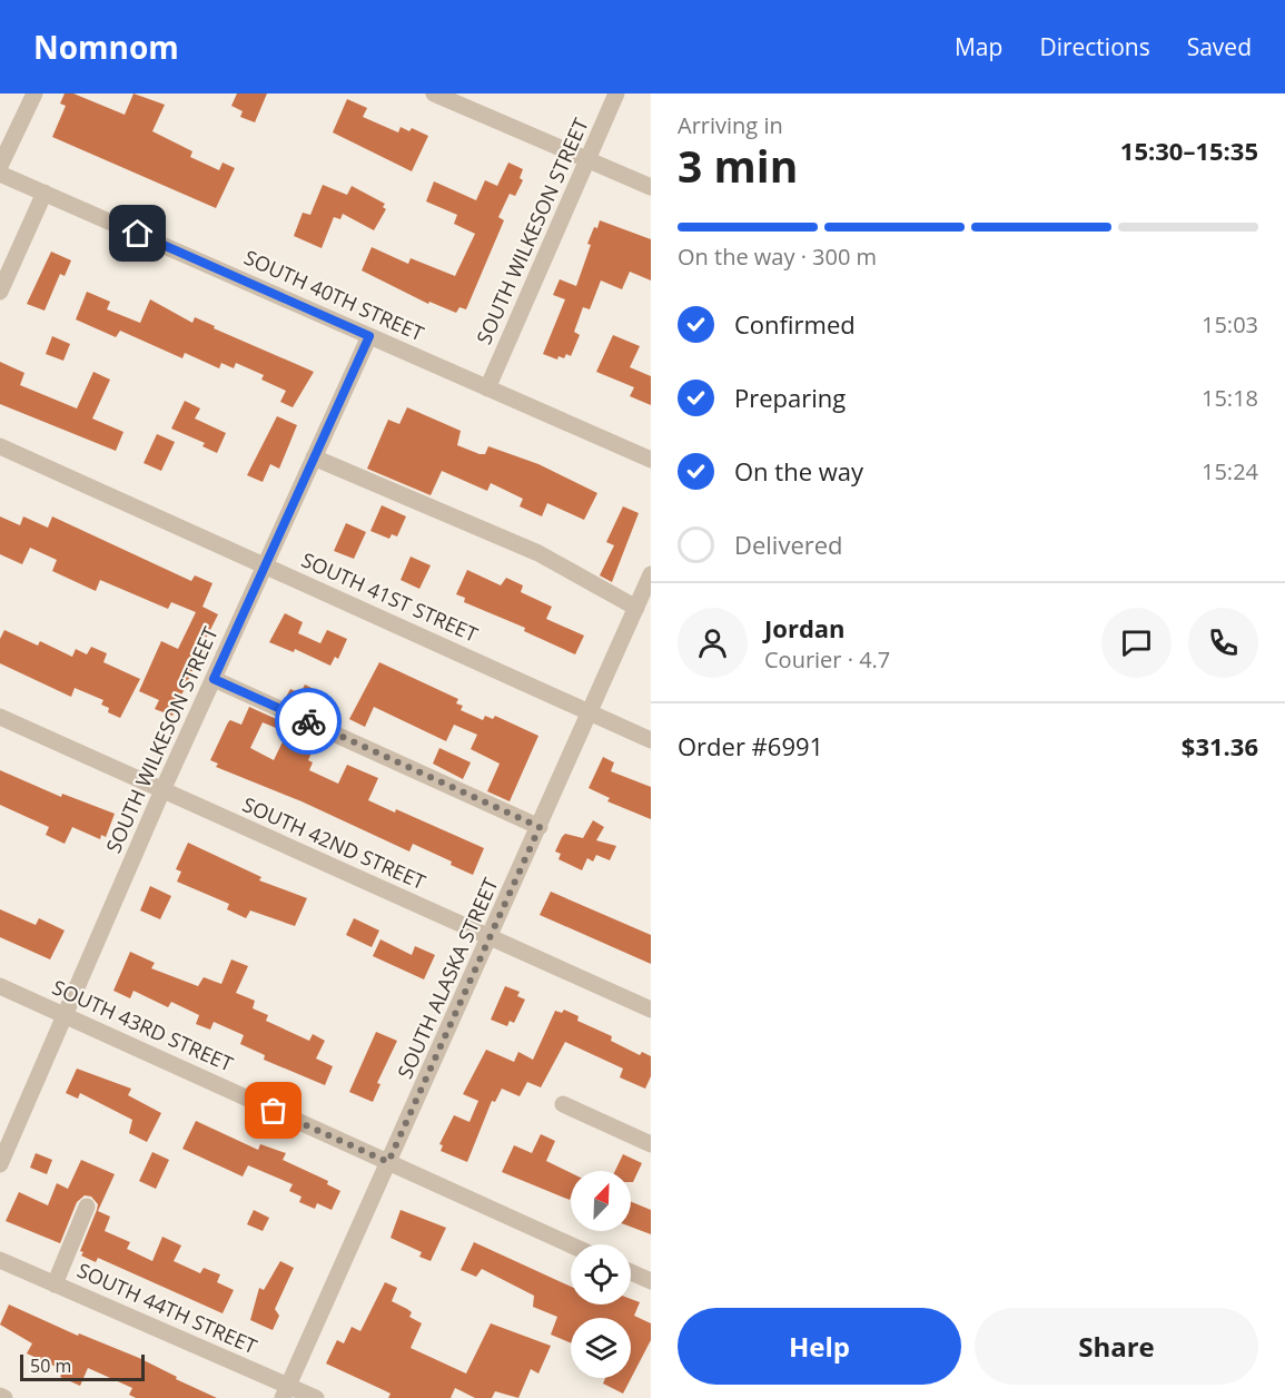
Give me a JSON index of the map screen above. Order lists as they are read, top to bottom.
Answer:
{
  "streets": {
    "street": [
      "SOUTH WILKESON STREET",
      "SOUTH 40TH STREET",
      "SOUTH 41ST STREET",
      "SOUTH 42ND STREET",
      "SOUTH ALASKA STREET",
      "SOUTH 43RD STREET",
      "SOUTH 44TH STREET"
    ]
  },
  "crossings": [
    ["SOUTH WILKESON STREET", "SOUTH 40TH STREET"],
    ["SOUTH WILKESON STREET", "SOUTH 41ST STREET"],
    ["SOUTH WILKESON STREET", "SOUTH 42ND STREET"],
    ["SOUTH WILKESON STREET", "SOUTH 43RD STREET"],
    ["SOUTH 41ST STREET", "SOUTH ALASKA STREET"],
    ["SOUTH 42ND STREET", "SOUTH ALASKA STREET"],
    ["SOUTH ALASKA STREET", "SOUTH 43RD STREET"],
    ["SOUTH ALASKA STREET", "SOUTH 44TH STREET"]
  ],
  "scale_bar": "50 m",
  "north": "top right",
  "page": {
    "header": "Nomnom",
    "nav": ["Map", "Directions", "Saved"],
    "heading": ["3 min", "Arriving in", "15:30–15:35"],
    "panel": [
      "Jordan",
      "Courier · 4.7",
      "Order #6991",
      "$31.36"
    ],
    "bar": "On the way · 300 m",
    "list": [
      ["Confirmed", "15:03"],
      ["Preparing", "15:18"],
      ["On the way", "15:24"],
      "Delivered"
    ],
    "buttons": ["Help", "Share"],
    "scale": "50 m"
  }
}
